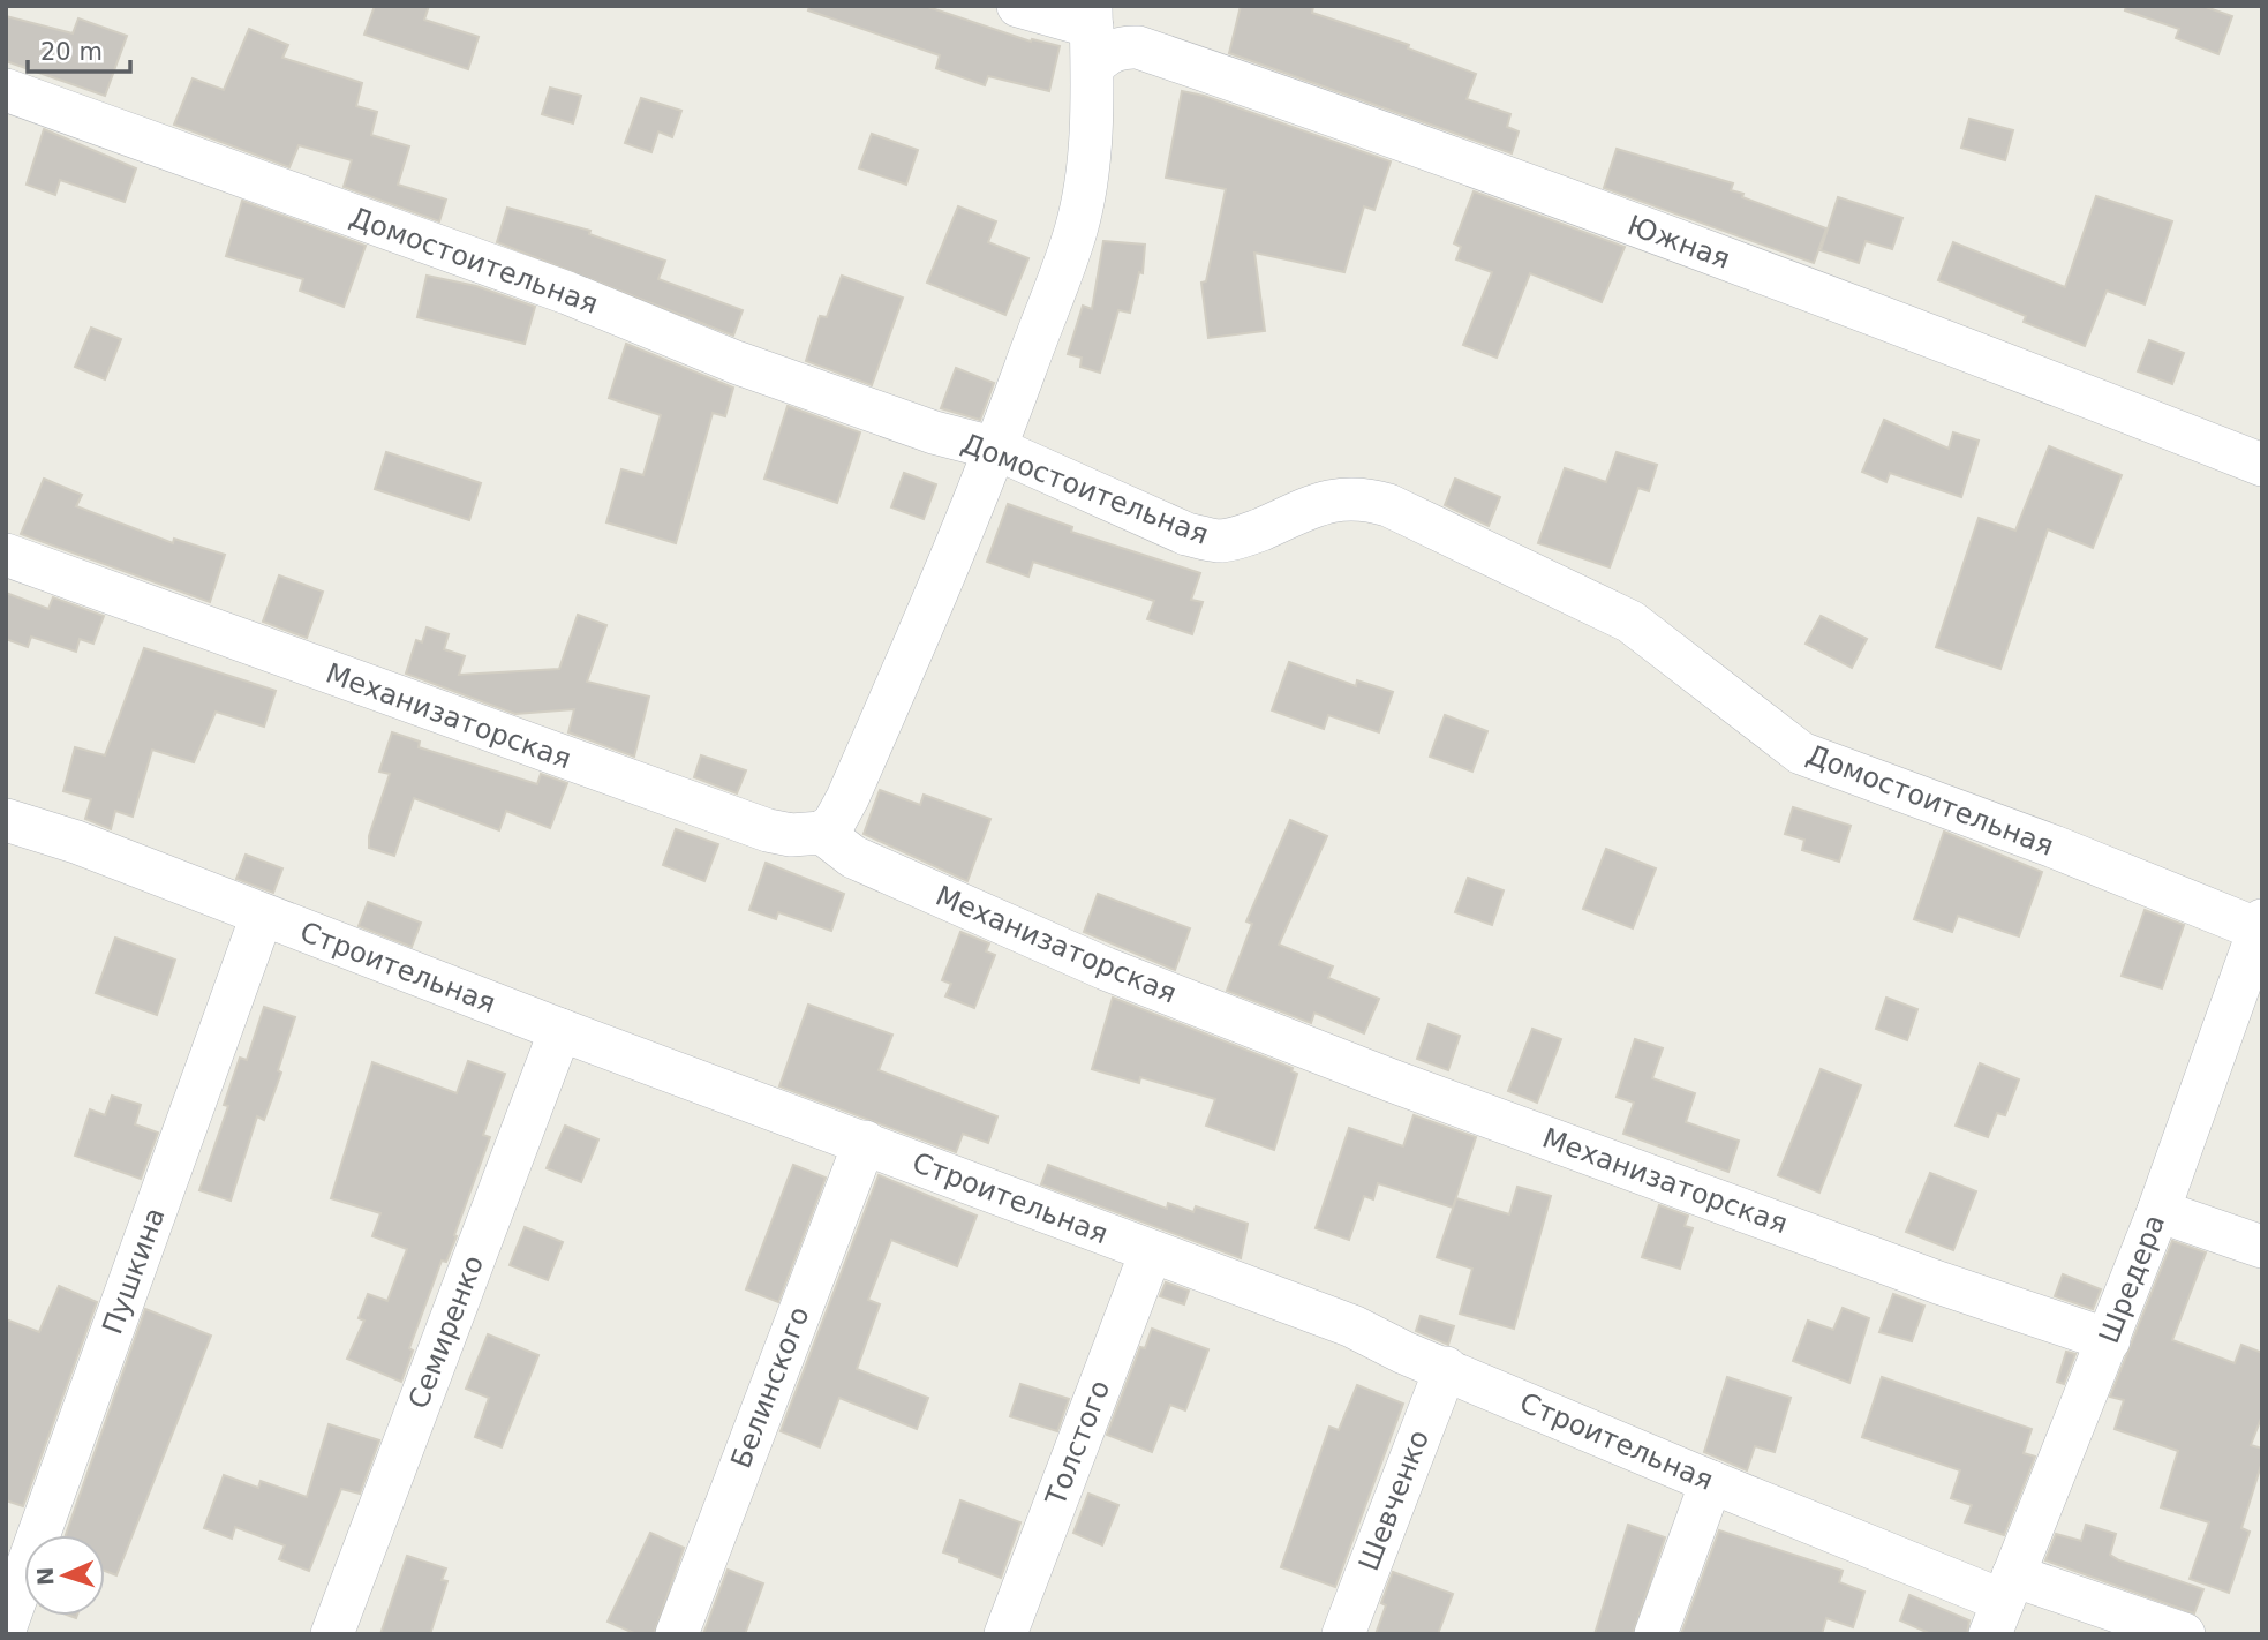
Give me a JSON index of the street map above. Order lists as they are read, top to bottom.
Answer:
{
  "streets": {
    "street": [
      "Южная",
      "Домостоительная",
      "Механизаторская",
      "Строительная",
      "Пушкина",
      "Шредера",
      "Семиренко",
      "Белинского",
      "Толстого",
      "Шевченко"
    ]
  },
  "crossings": [
    ["Домостоительная", "Шредера"],
    ["Механизаторская", "Шредера"],
    ["Строительная", "Пушкина"],
    ["Строительная", "Шредера"],
    ["Строительная", "Семиренко"],
    ["Строительная", "Белинского"],
    ["Строительная", "Толстого"],
    ["Строительная", "Шевченко"]
  ],
  "scale_bar": "20 m",
  "north": "left"
}
